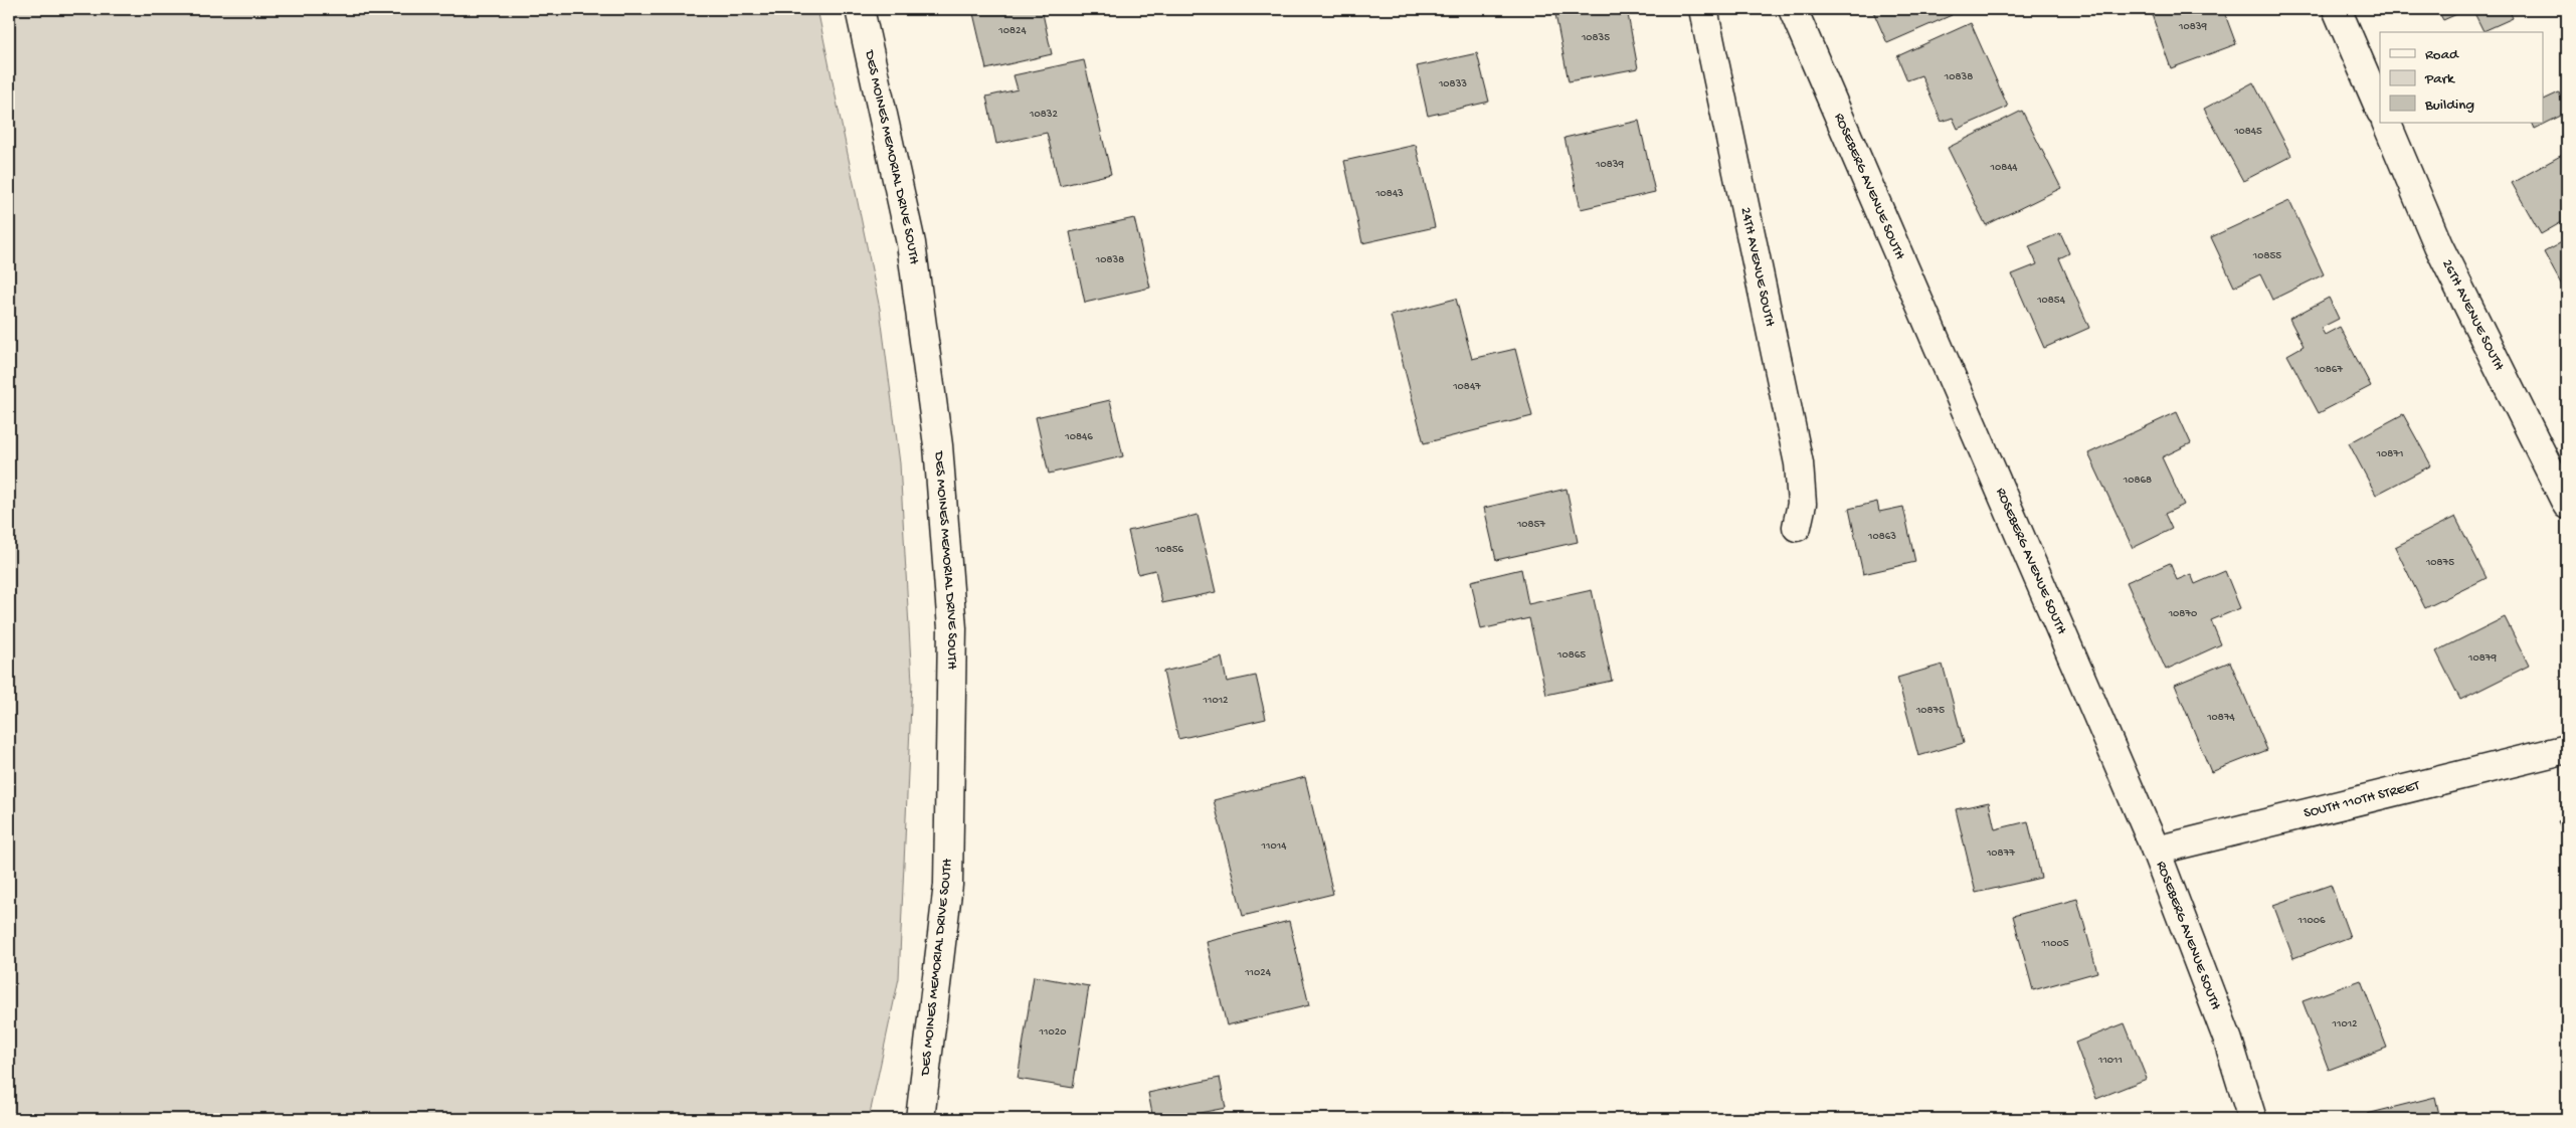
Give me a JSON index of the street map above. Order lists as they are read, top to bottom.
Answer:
{
  "streets": {
    "street": [
      "DES MOINES MEMORIAL DRIVE SOUTH",
      "ROSEBERG AVENUE SOUTH",
      "24TH AVENUE SOUTH",
      "26TH AVENUE SOUTH",
      "SOUTH 110TH STREET"
    ]
  },
  "crossings": [
    ["ROSEBERG AVENUE SOUTH", "SOUTH 110TH STREET"]
  ],
  "house_numbers": [
    "10839",
    "10824",
    "10835",
    "10838",
    "10833",
    "10832",
    "10845",
    "10839",
    "10844",
    "10843",
    "10855",
    "10838",
    "10854",
    "10867",
    "10847",
    "10846",
    "10871",
    "10868",
    "10857",
    "10863",
    "10856",
    "10875",
    "10870",
    "10865",
    "10879",
    "11012",
    "10875",
    "10874",
    "11014",
    "10877",
    "11006",
    "11005",
    "11024",
    "11012",
    "11020",
    "11011"
  ],
  "legend": ["Road", "Park", "Building"]
}
